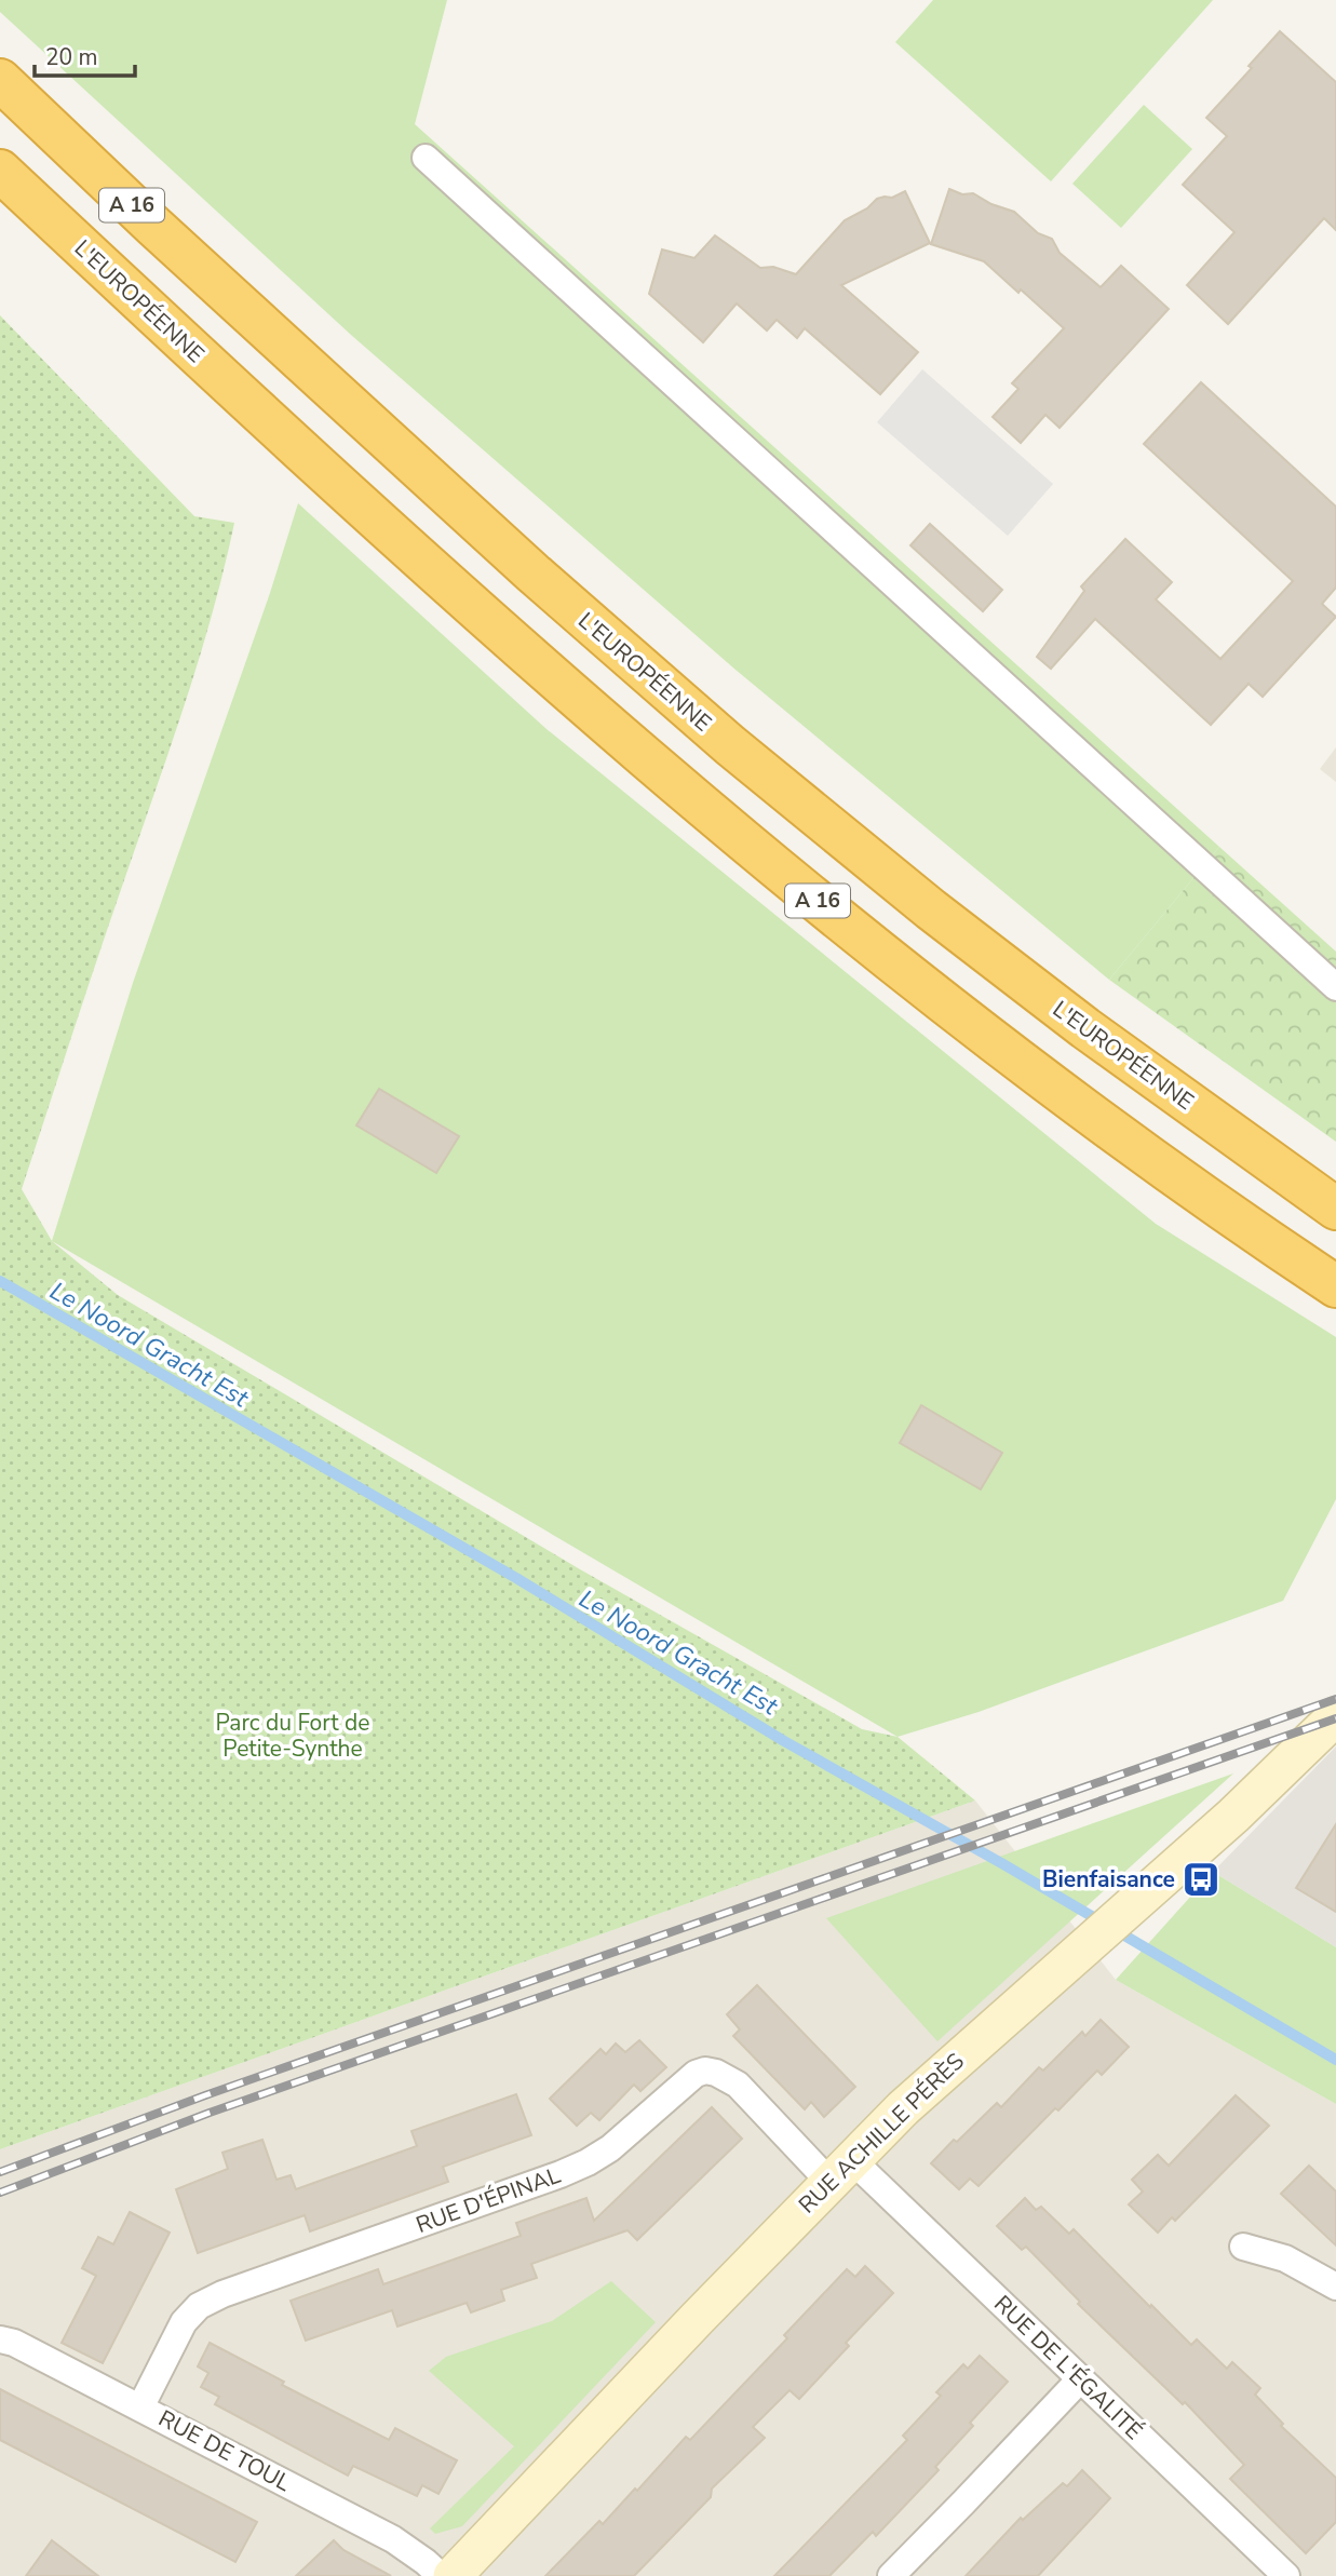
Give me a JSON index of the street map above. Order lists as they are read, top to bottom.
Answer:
{
  "streets": {
    "highway": ["A 16", "L'EUROPÉENNE"],
    "street": [
      "RUE ACHILLE PÉRÈS",
      "RUE D'ÉPINAL",
      "RUE DE L'ÉGALITÉ",
      "RUE DE TOUL"
    ]
  },
  "crossings": [
    ["RUE ACHILLE PÉRÈS", "RUE D'ÉPINAL"],
    ["RUE ACHILLE PÉRÈS", "RUE DE L'ÉGALITÉ"],
    ["RUE D'ÉPINAL", "RUE DE L'ÉGALITÉ"],
    ["RUE D'ÉPINAL", "RUE DE TOUL"]
  ],
  "water": ["Le Noord Gracht Est"],
  "parks": ["Parc du Fort de Petite-Synthe"],
  "places": {
    "bus stop": ["Bienfaisance"]
  },
  "scale_bar": "20 m"
}
